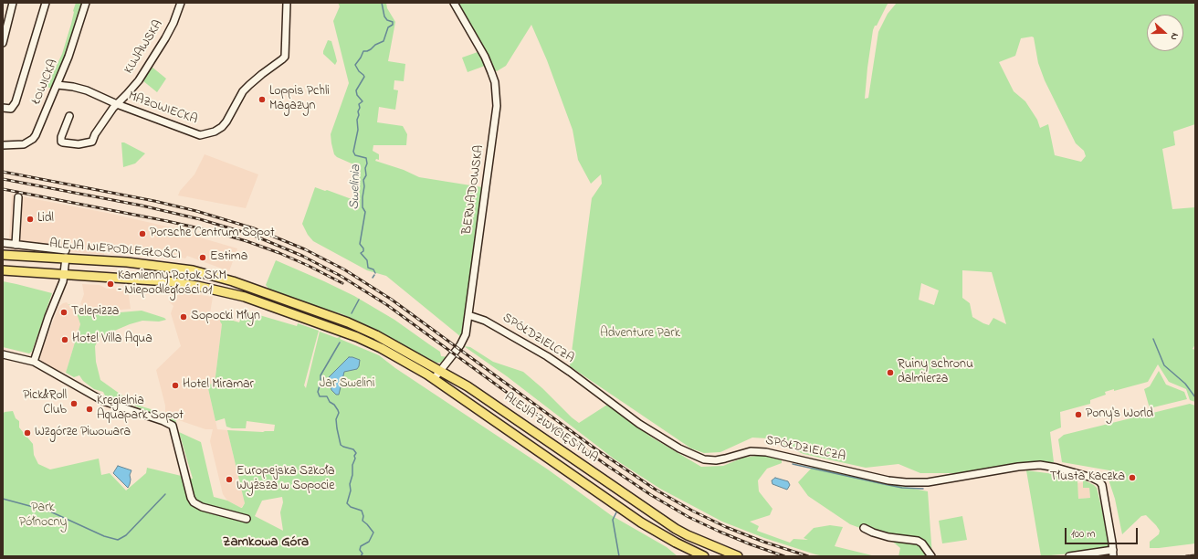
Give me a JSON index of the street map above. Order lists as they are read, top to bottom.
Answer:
{
  "streets": {
    "main road": ["ALEJA NIEPODLEGŁOŚCI", "ALEJA ZWYCIĘSTWA"],
    "street": [
      "KUJAWSKA",
      "ŁOWICKA",
      "MAZOWIECKA",
      "BERNADOWSKA",
      "SPÓŁDZIELCZA"
    ]
  },
  "crossings": [
    ["KUJAWSKA", "MAZOWIECKA"],
    ["ŁOWICKA", "MAZOWIECKA"],
    ["BERNADOWSKA", "SPÓŁDZIELCZA"],
    ["BERNADOWSKA", "ALEJA ZWYCIĘSTWA"],
    ["ALEJA NIEPODLEGŁOŚCI", "ALEJA ZWYCIĘSTWA"]
  ],
  "districts": ["Zamkowa Góra"],
  "water": ["Swelinia"],
  "parks": ["Adventure Park", "Jar Swelini", "Park Północny"],
  "places": [
    "Loppis Pchli Magazyn",
    "Lidl",
    "Porsche Centrum Sopot",
    "Estima",
    "Kamienny Potok SKM – Niepodległości 01",
    "Telepizza",
    "Sopocki Młyn",
    "Hotel Villa Aqua",
    "Ruiny schronu dalmierza",
    "Hotel Miramar",
    "Pick&Roll Club",
    "Kręgielnia Aquapark Sopot",
    "Pony's World",
    "Wzgórze Piwowara",
    "Tłusta Kaczka",
    "Europejska Szkoła Wyższa w Sopocie"
  ],
  "scale_bar": "100 m",
  "north": "right"
}
